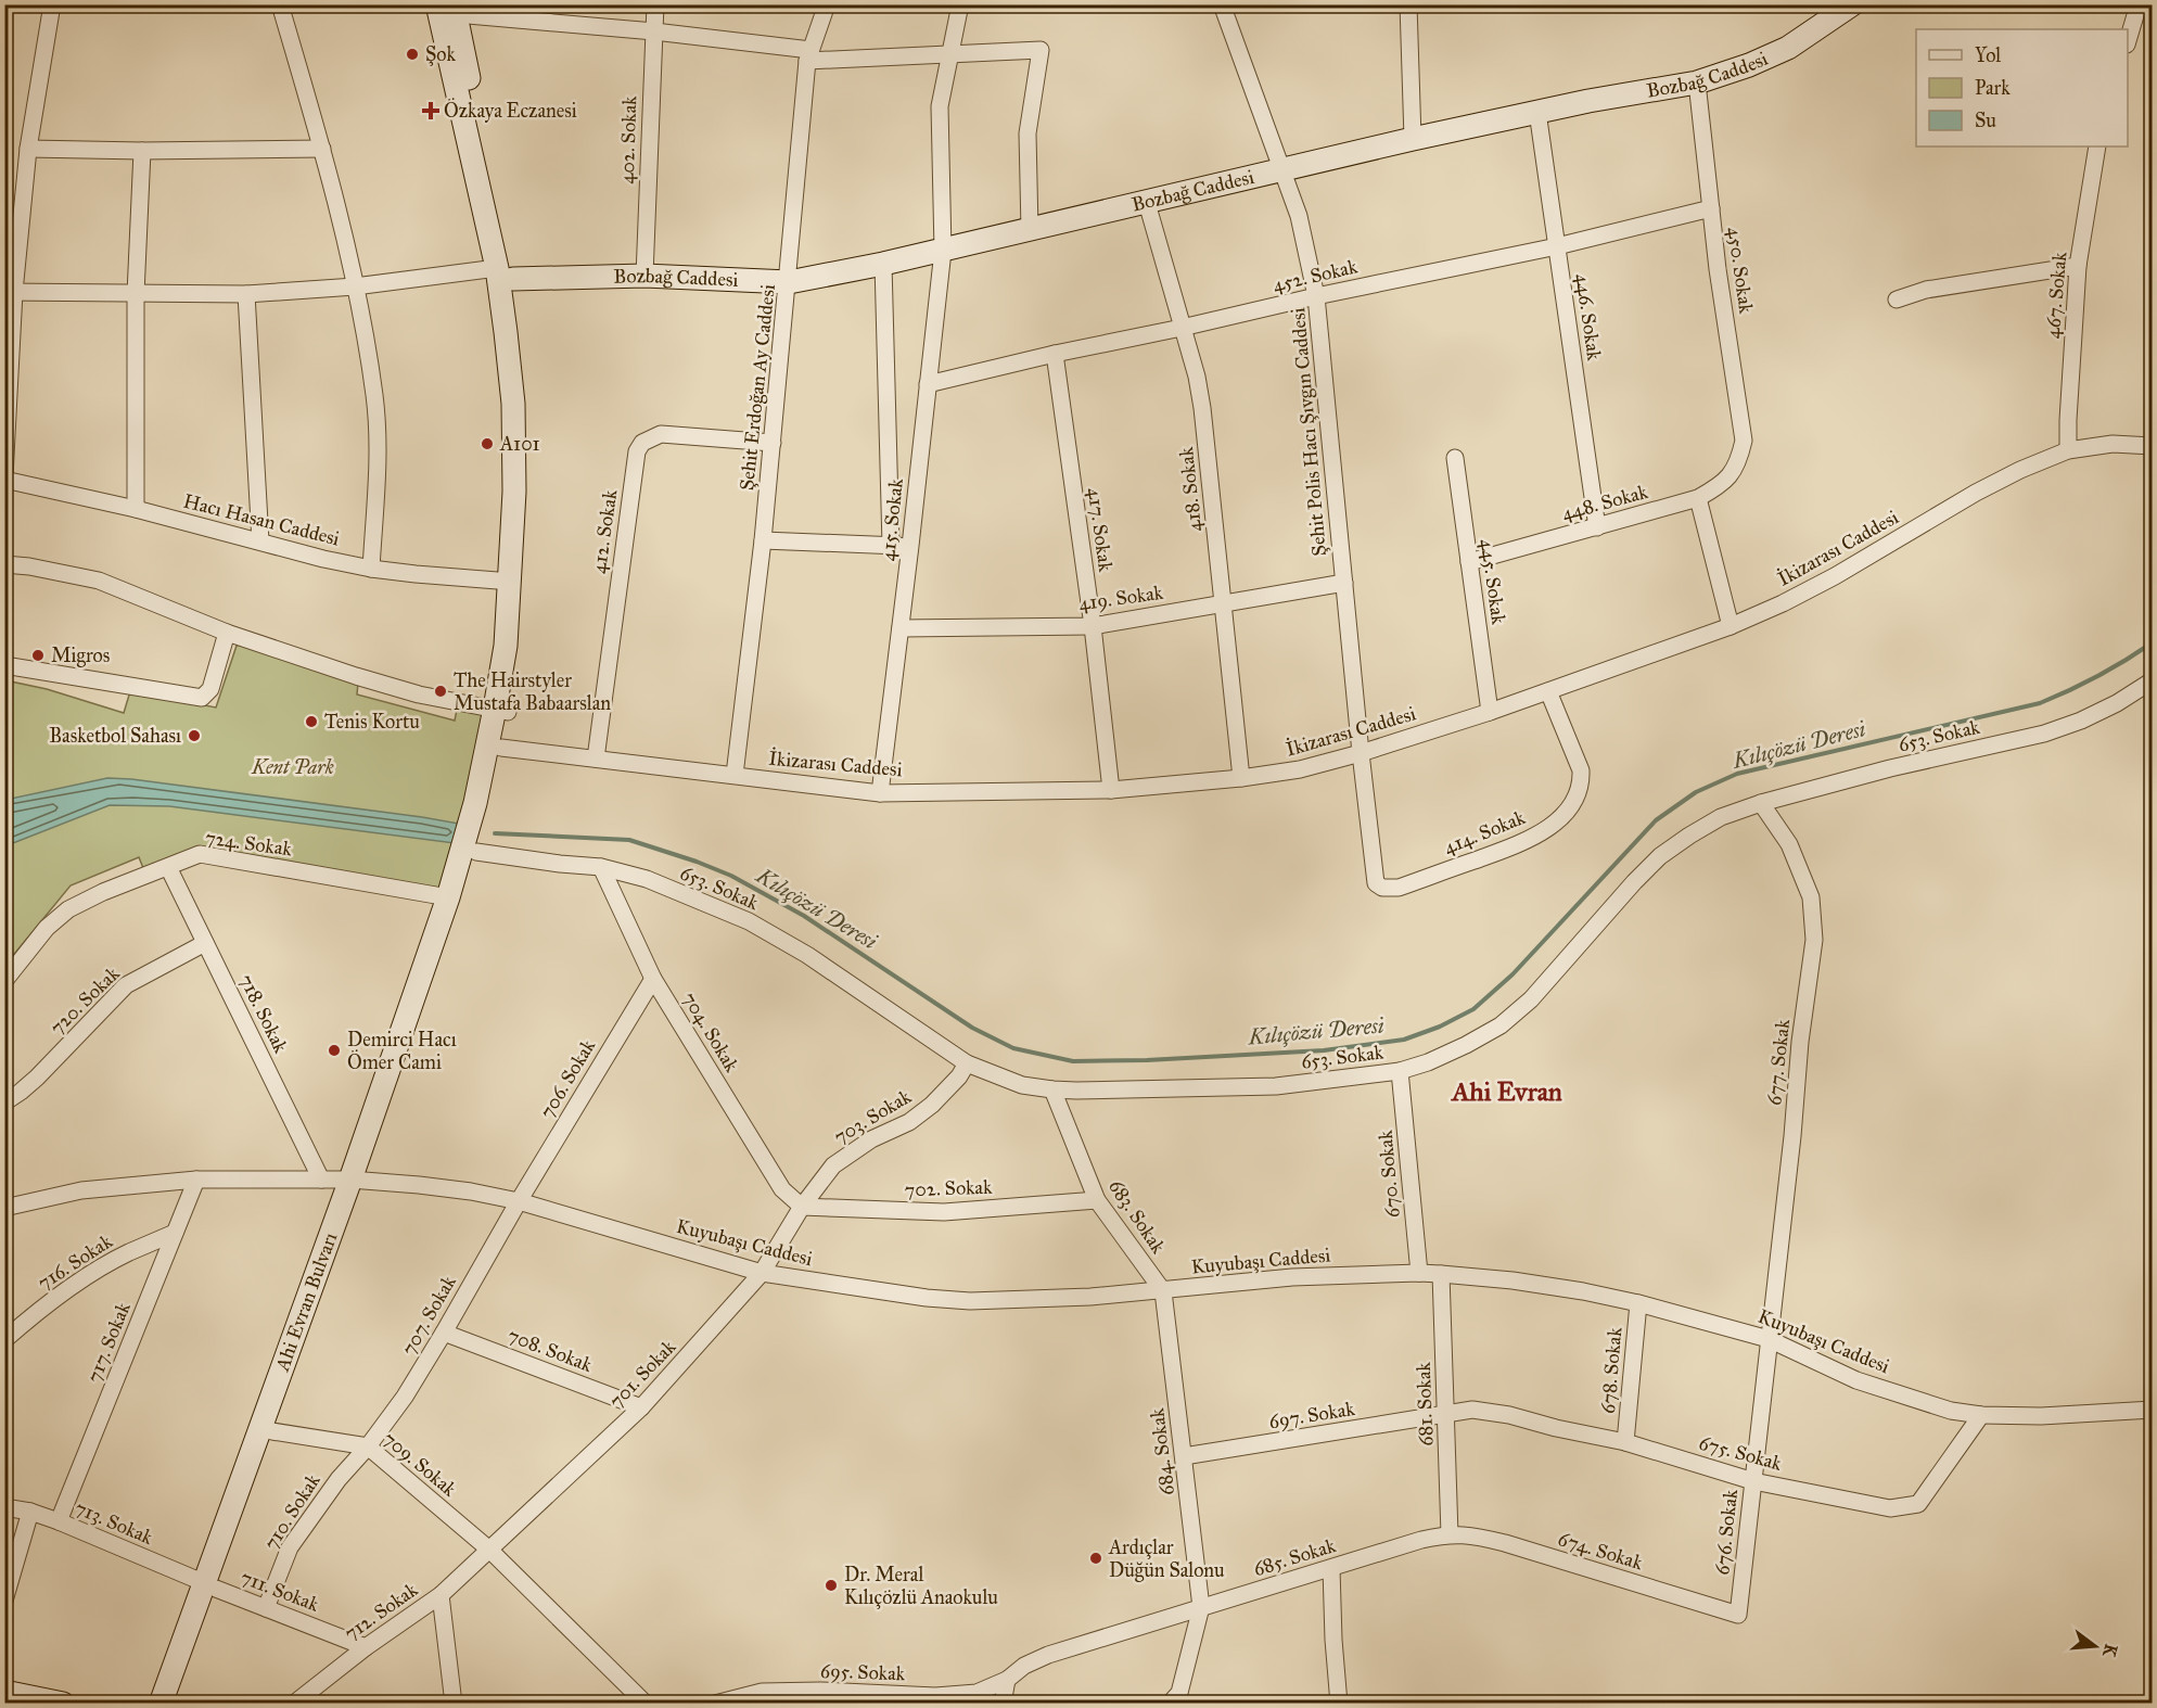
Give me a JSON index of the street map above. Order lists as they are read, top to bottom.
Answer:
{
  "streets": {
    "main road": ["Bozbağ Caddesi", "Ahi Evran Bulvarı"],
    "street": [
      "402. Sokak",
      "450. Sokak",
      "452. Sokak",
      "467. Sokak",
      "446. Sokak",
      "Şehit Erdoğan Ay Caddesi",
      "Şehit Polis Hacı Şıvgın Caddesi",
      "418. Sokak",
      "448. Sokak",
      "Hacı Hasan Caddesi",
      "415. Sokak",
      "417. Sokak",
      "412. Sokak",
      "İkizarası Caddesi",
      "445. Sokak",
      "419. Sokak",
      "653. Sokak",
      "414. Sokak",
      "724. Sokak",
      "720. Sokak",
      "718. Sokak",
      "704. Sokak",
      "677. Sokak",
      "706. Sokak",
      "703. Sokak",
      "670. Sokak",
      "702. Sokak",
      "683. Sokak",
      "Kuyubaşı Caddesi",
      "716. Sokak",
      "707. Sokak",
      "717. Sokak",
      "708. Sokak",
      "678. Sokak",
      "701. Sokak",
      "681. Sokak",
      "697. Sokak",
      "684. Sokak",
      "675. Sokak",
      "709. Sokak",
      "710. Sokak",
      "713. Sokak",
      "676. Sokak",
      "674. Sokak",
      "685. Sokak",
      "711. Sokak",
      "712. Sokak",
      "695. Sokak"
    ]
  },
  "crossings": [
    ["Bozbağ Caddesi", "402. Sokak"],
    ["Bozbağ Caddesi", "450. Sokak"],
    ["Bozbağ Caddesi", "446. Sokak"],
    ["Bozbağ Caddesi", "Şehit Erdoğan Ay Caddesi"],
    ["Bozbağ Caddesi", "Şehit Polis Hacı Şıvgın Caddesi"],
    ["Bozbağ Caddesi", "418. Sokak"],
    ["Bozbağ Caddesi", "415. Sokak"],
    ["450. Sokak", "452. Sokak"],
    ["450. Sokak", "448. Sokak"],
    ["452. Sokak", "446. Sokak"],
    ["452. Sokak", "Şehit Polis Hacı Şıvgın Caddesi"],
    ["452. Sokak", "418. Sokak"],
    ["452. Sokak", "415. Sokak"],
    ["452. Sokak", "417. Sokak"],
    ["467. Sokak", "İkizarası Caddesi"],
    ["446. Sokak", "448. Sokak"],
    ["Şehit Erdoğan Ay Caddesi", "412. Sokak"],
    ["Şehit Erdoğan Ay Caddesi", "İkizarası Caddesi"],
    ["Şehit Polis Hacı Şıvgın Caddesi", "İkizarası Caddesi"],
    ["Şehit Polis Hacı Şıvgın Caddesi", "419. Sokak"],
    ["Şehit Polis Hacı Şıvgın Caddesi", "414. Sokak"],
    ["418. Sokak", "İkizarası Caddesi"],
    ["418. Sokak", "419. Sokak"],
    ["448. Sokak", "445. Sokak"],
    ["415. Sokak", "İkizarası Caddesi"],
    ["415. Sokak", "419. Sokak"],
    ["417. Sokak", "İkizarası Caddesi"],
    ["417. Sokak", "419. Sokak"],
    ["412. Sokak", "İkizarası Caddesi"],
    ["İkizarası Caddesi", "445. Sokak"],
    ["İkizarası Caddesi", "414. Sokak"],
    ["653. Sokak", "704. Sokak"],
    ["653. Sokak", "677. Sokak"],
    ["653. Sokak", "703. Sokak"],
    ["653. Sokak", "670. Sokak"],
    ["653. Sokak", "683. Sokak"],
    ["724. Sokak", "718. Sokak"],
    ["724. Sokak", "Ahi Evran Bulvarı"],
    ["720. Sokak", "718. Sokak"],
    ["718. Sokak", "Kuyubaşı Caddesi"],
    ["704. Sokak", "706. Sokak"],
    ["704. Sokak", "703. Sokak"],
    ["704. Sokak", "702. Sokak"],
    ["704. Sokak", "701. Sokak"],
    ["677. Sokak", "Kuyubaşı Caddesi"],
    ["677. Sokak", "676. Sokak"],
    ["706. Sokak", "Kuyubaşı Caddesi"],
    ["706. Sokak", "707. Sokak"],
    ["703. Sokak", "702. Sokak"],
    ["703. Sokak", "701. Sokak"],
    ["670. Sokak", "Kuyubaşı Caddesi"],
    ["702. Sokak", "683. Sokak"],
    ["702. Sokak", "701. Sokak"],
    ["683. Sokak", "Kuyubaşı Caddesi"],
    ["683. Sokak", "684. Sokak"],
    ["Kuyubaşı Caddesi", "Ahi Evran Bulvarı"],
    ["Kuyubaşı Caddesi", "707. Sokak"],
    ["Kuyubaşı Caddesi", "717. Sokak"],
    ["Kuyubaşı Caddesi", "678. Sokak"],
    ["Kuyubaşı Caddesi", "701. Sokak"],
    ["Kuyubaşı Caddesi", "681. Sokak"],
    ["Kuyubaşı Caddesi", "684. Sokak"],
    ["Kuyubaşı Caddesi", "675. Sokak"],
    ["Kuyubaşı Caddesi", "676. Sokak"],
    ["716. Sokak", "717. Sokak"],
    ["Ahi Evran Bulvarı", "709. Sokak"],
    ["Ahi Evran Bulvarı", "713. Sokak"],
    ["Ahi Evran Bulvarı", "711. Sokak"],
    ["707. Sokak", "708. Sokak"],
    ["707. Sokak", "709. Sokak"],
    ["707. Sokak", "710. Sokak"],
    ["717. Sokak", "713. Sokak"],
    ["708. Sokak", "701. Sokak"],
    ["678. Sokak", "675. Sokak"],
    ["701. Sokak", "709. Sokak"],
    ["701. Sokak", "712. Sokak"],
    ["681. Sokak", "697. Sokak"],
    ["681. Sokak", "675. Sokak"],
    ["681. Sokak", "674. Sokak"],
    ["681. Sokak", "685. Sokak"],
    ["697. Sokak", "684. Sokak"],
    ["697. Sokak", "675. Sokak"],
    ["684. Sokak", "685. Sokak"],
    ["675. Sokak", "676. Sokak"],
    ["709. Sokak", "710. Sokak"],
    ["709. Sokak", "712. Sokak"],
    ["710. Sokak", "711. Sokak"],
    ["713. Sokak", "711. Sokak"],
    ["676. Sokak", "674. Sokak"],
    ["674. Sokak", "685. Sokak"],
    ["685. Sokak", "695. Sokak"],
    ["711. Sokak", "712. Sokak"]
  ],
  "districts": ["Ahi Evran"],
  "water": ["Kılıçözü Deresi"],
  "parks": ["Kent Park"],
  "places": {
    "other": [
      "Şok",
      "A101",
      "Migros",
      "The Hairstyler Mustafa Babaarslan",
      "Tenis Kortu",
      "Basketbol Sahası",
      "Demirci Hacı Ömer Cami",
      "Ardıçlar Düğün Salonu",
      "Dr. Meral Kılıçözlü Anaokulu"
    ],
    "health": ["Özkaya Eczanesi"]
  },
  "legend": ["Yol", "Park", "Su"],
  "north": "right"
}
